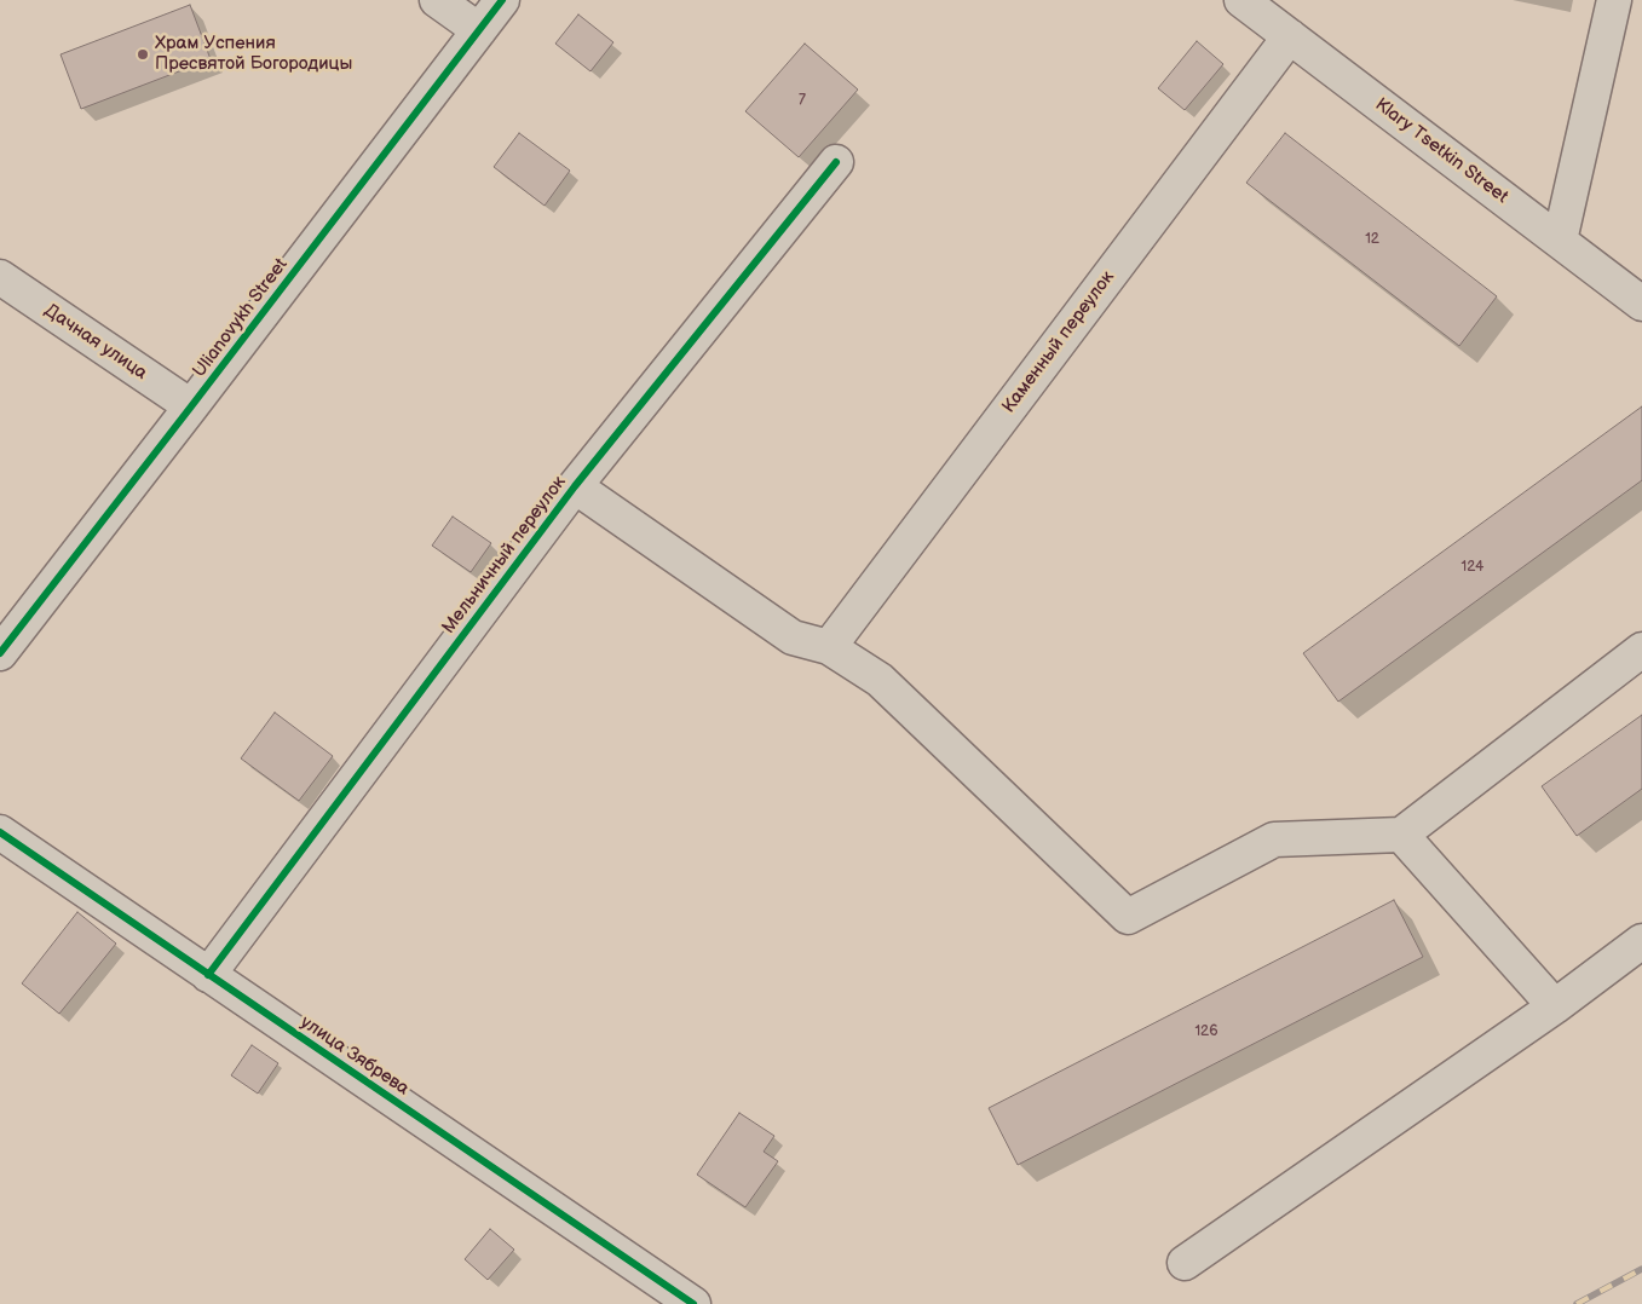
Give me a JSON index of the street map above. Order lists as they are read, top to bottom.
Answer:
{
  "streets": {
    "street": [
      "Klary Tsetkin Street",
      "Ulianovykh Street",
      "Дачная улица",
      "Каменный переулок",
      "Мельничный переулок",
      "улица Зябрева"
    ]
  },
  "crossings": [
    ["Klary Tsetkin Street", "Каменный переулок"],
    ["Ulianovykh Street", "Дачная улица"],
    ["Мельничный переулок", "улица Зябрева"]
  ],
  "places": ["Храм Успения Пресвятой Богородицы"],
  "house_numbers": [
    "7",
    "12",
    "124",
    "126"
  ]
}
